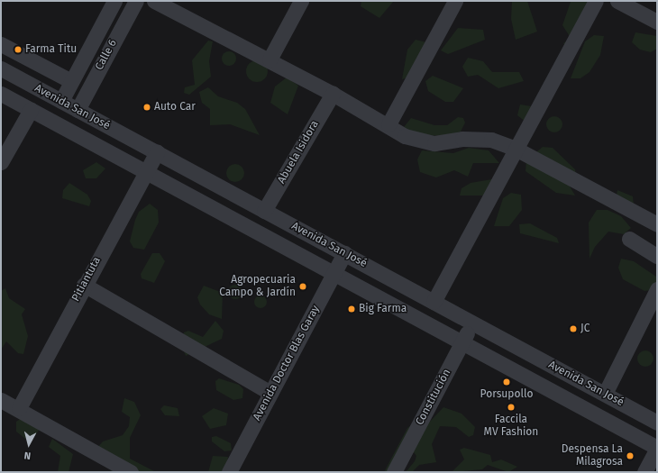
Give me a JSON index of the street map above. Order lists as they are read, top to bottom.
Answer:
{
  "streets": {
    "street": [
      "Calle 6",
      "Avenida San José",
      "Abuela Isidora",
      "Pitiantuta",
      "Avenida Doctor Blas Garay",
      "Constitución"
    ]
  },
  "crossings": [
    ["Calle 6", "Avenida San José"],
    ["Avenida San José", "Abuela Isidora"],
    ["Avenida San José", "Pitiantuta"],
    ["Avenida San José", "Avenida Doctor Blas Garay"],
    ["Avenida San José", "Constitución"]
  ],
  "places": [
    "Farma Titu",
    "Auto Car",
    "Agropecuaria Campo & Jardín",
    "Big Farma",
    "JC",
    "Porsupollo",
    "Faccila MV Fashion",
    "Despensa La Milagrosa"
  ],
  "north": "bottom"
}
